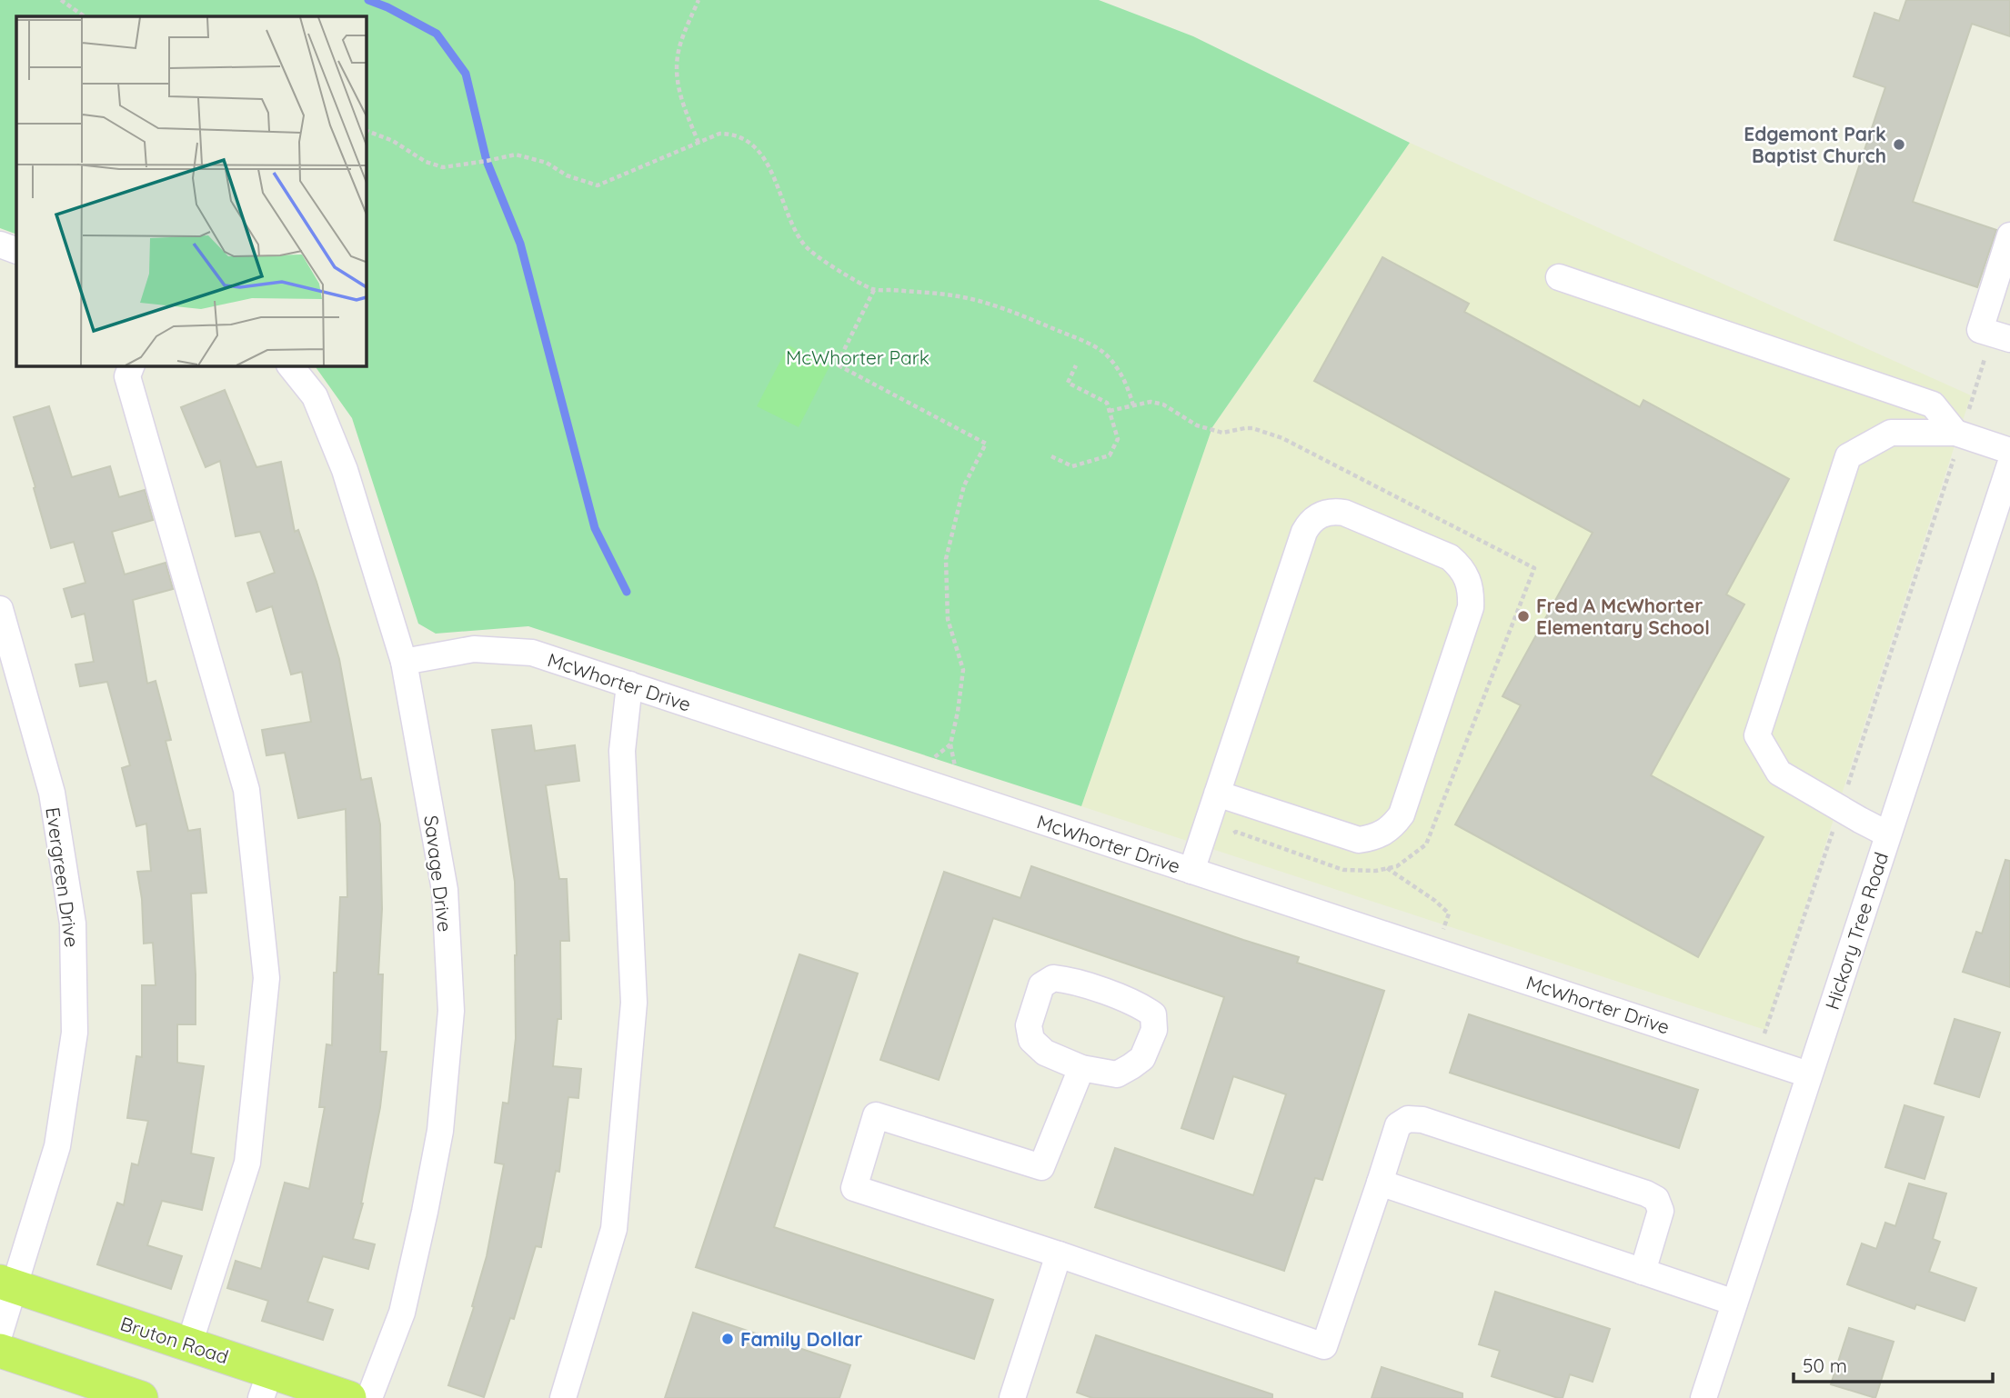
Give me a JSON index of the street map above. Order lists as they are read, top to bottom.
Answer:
{
  "streets": {
    "main road": ["Bruton Road"],
    "street": [
      "McWhorter Drive",
      "Savage Drive",
      "Evergreen Drive",
      "Hickory Tree Road"
    ]
  },
  "crossings": [
    ["McWhorter Drive", "Savage Drive"],
    ["McWhorter Drive", "Hickory Tree Road"],
    ["Evergreen Drive", "Bruton Road"]
  ],
  "parks": ["McWhorter Park"],
  "places": ["Edgemont Park Baptist Church", "Fred A McWhorter Elementary School", "Family Dollar"],
  "scale_bar": "50 m"
}
